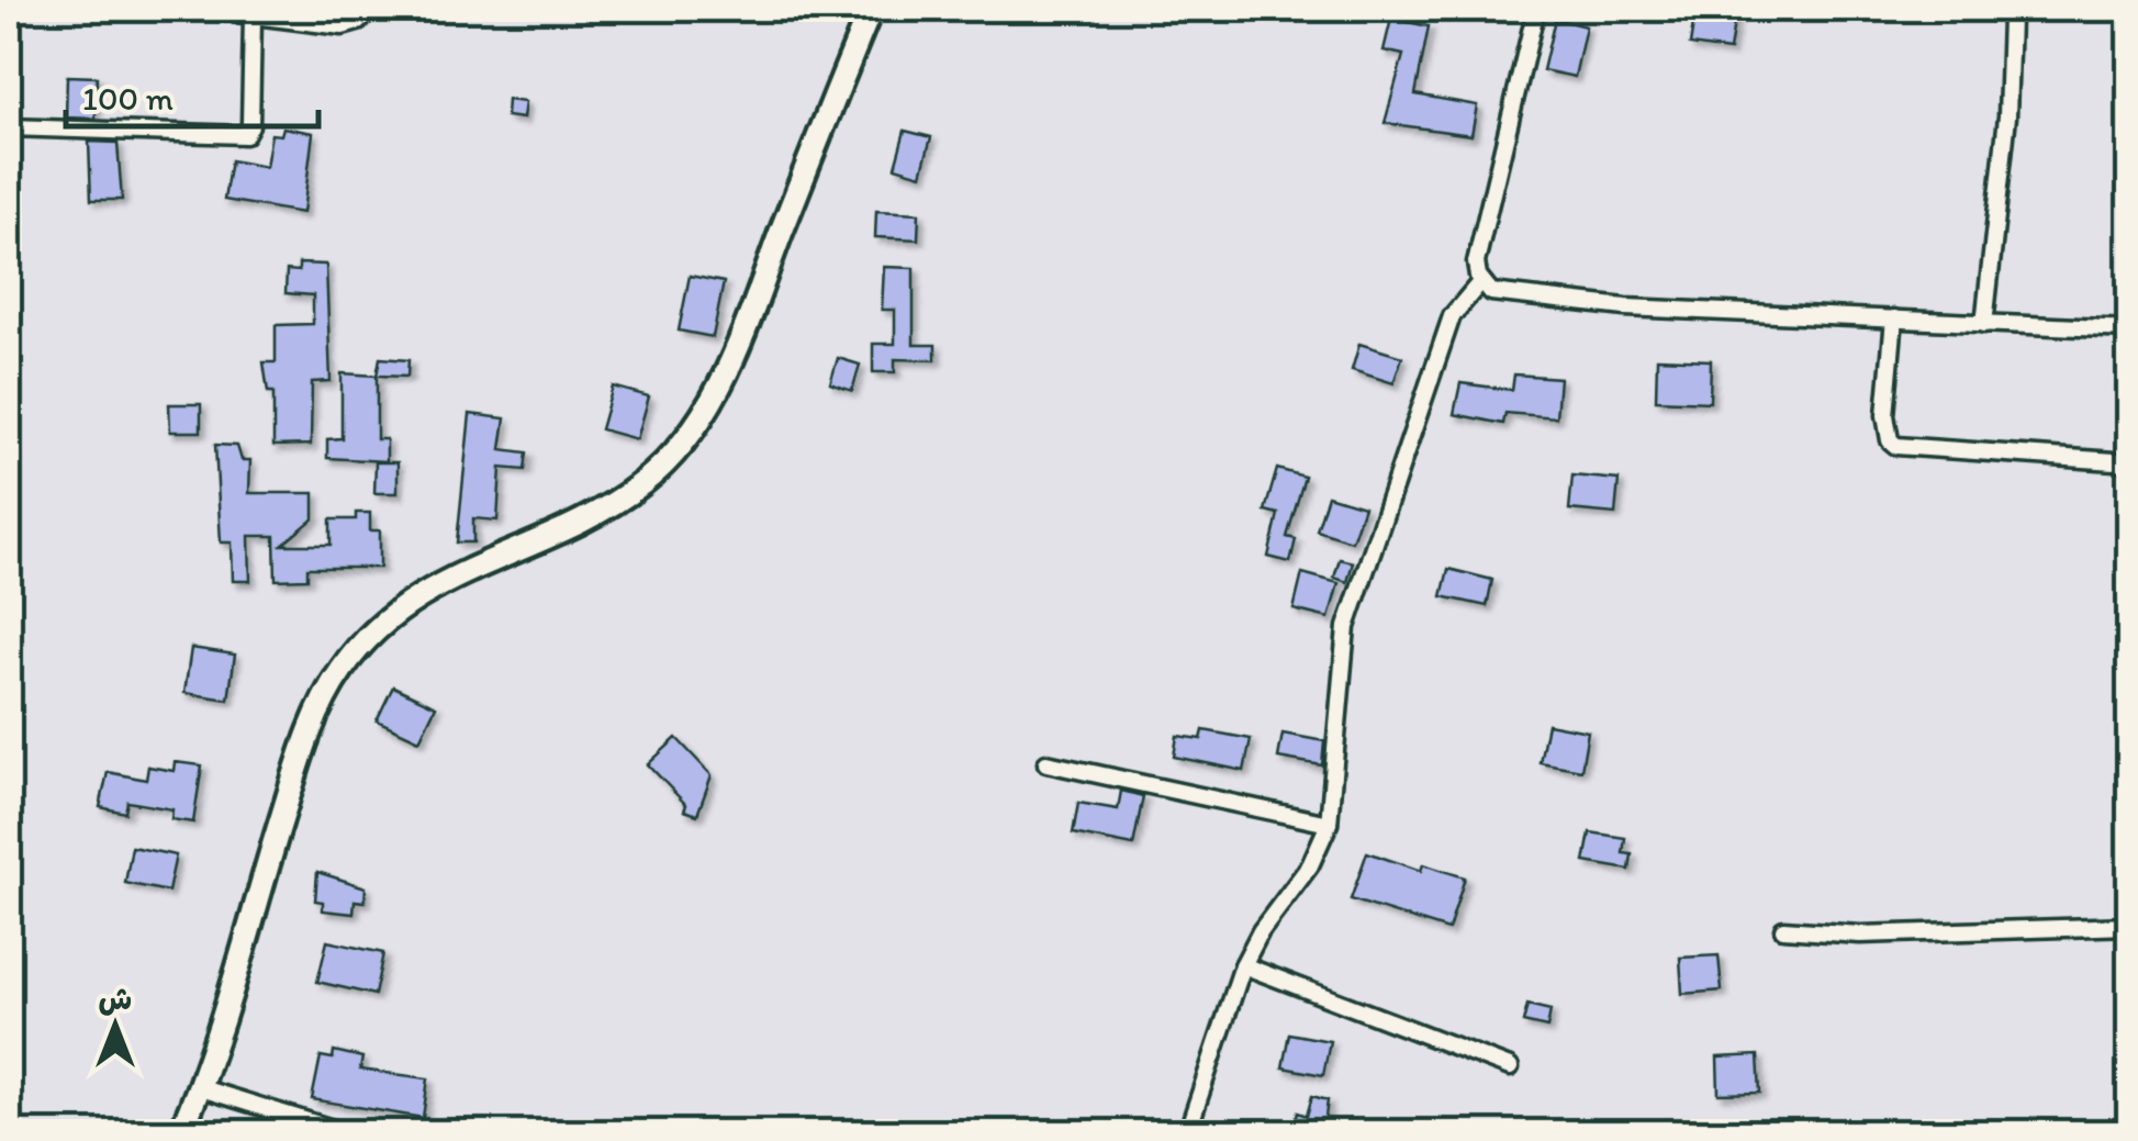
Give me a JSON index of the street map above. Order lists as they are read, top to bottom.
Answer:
{
  "scale_bar": "100 m",
  "north": "top"
}
